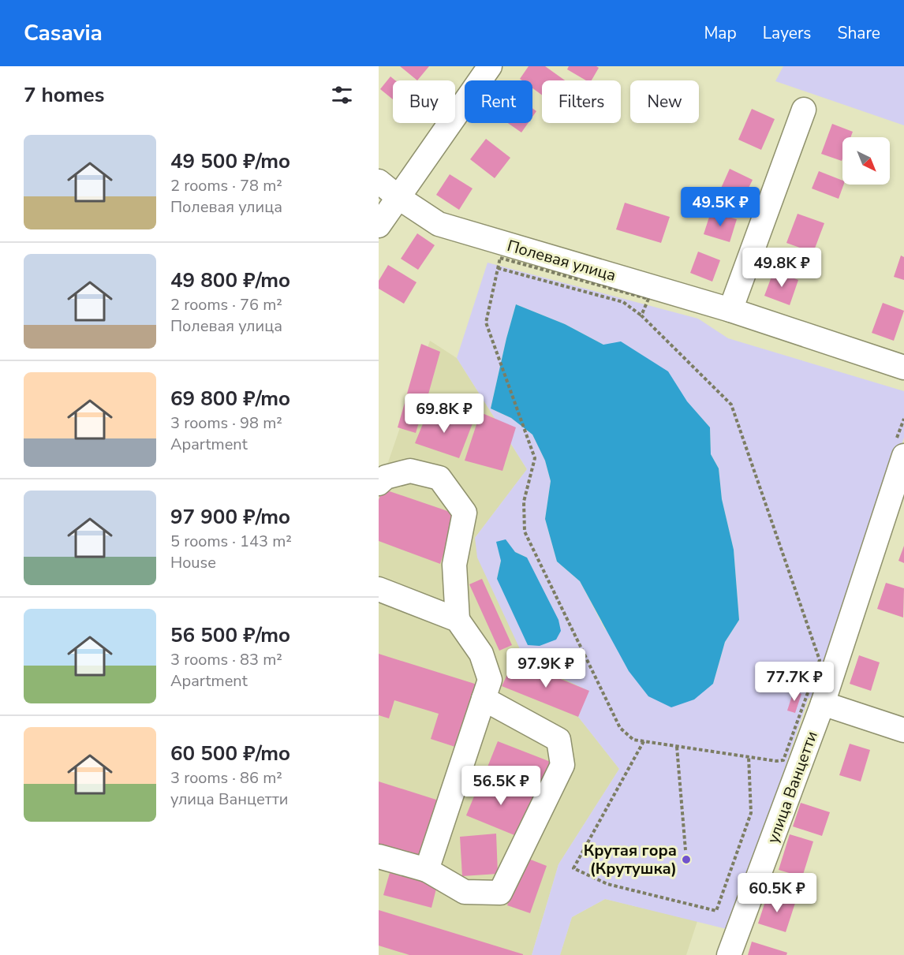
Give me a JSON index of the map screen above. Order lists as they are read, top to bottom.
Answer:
{
  "streets": {
    "street": ["Полевая улица", "улица Ванцетти"]
  },
  "places": ["Крутая гора (Крутушка)"],
  "north": "bottom right",
  "page": {
    "header": "Casavia",
    "nav": ["Map", "Layers", "Share"],
    "heading": "7 homes",
    "chip": [
      "Buy",
      "Rent",
      "Filters",
      "New"
    ],
    "list": [
      {
        "name": "49 500 ₽/mo",
        "note": "2 rooms · 78 m² · Полевая улица"
      },
      {
        "name": "49 800 ₽/mo",
        "note": "2 rooms · 76 m² · Полевая улица"
      },
      {
        "name": "69 800 ₽/mo",
        "note": "3 rooms · 98 m² · Apartment"
      },
      {
        "name": "97 900 ₽/mo",
        "note": "5 rooms · 143 m² · House"
      },
      {
        "name": "56 500 ₽/mo",
        "note": "3 rooms · 83 m² · Apartment"
      },
      {
        "name": "60 500 ₽/mo",
        "note": "3 rooms · 86 m² · улица Ванцетти"
      }
    ],
    "price": [
      "49.5K ₽",
      "49.8K ₽",
      "69.8K ₽",
      "97.9K ₽",
      "77.7K ₽",
      "56.5K ₽",
      "60.5K ₽"
    ]
  }
}
